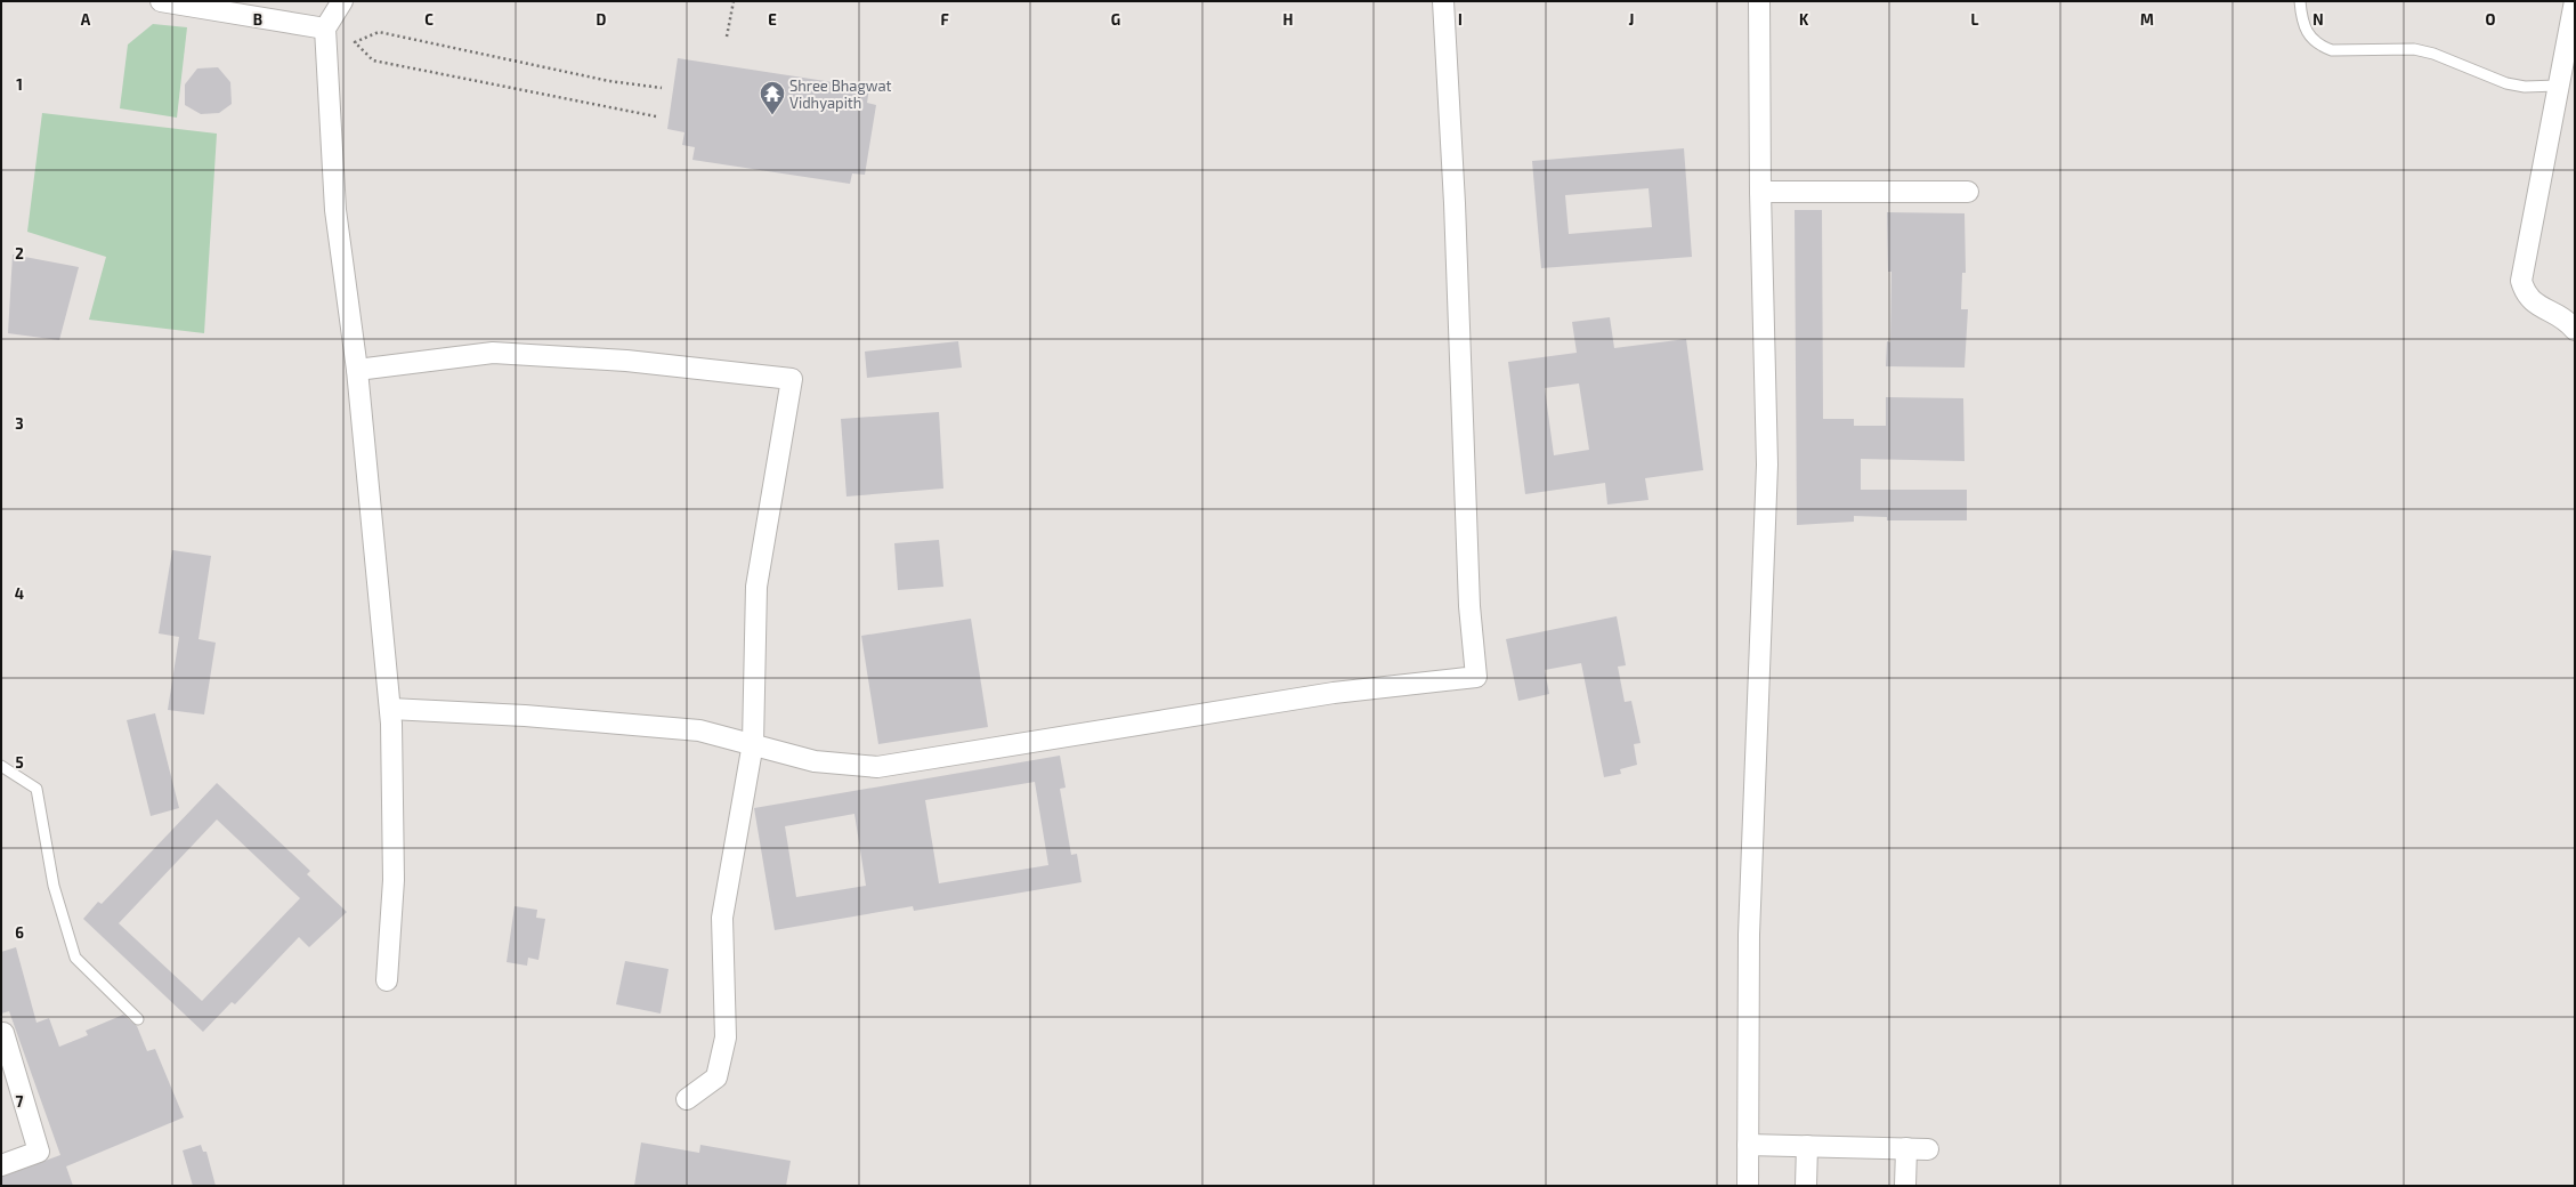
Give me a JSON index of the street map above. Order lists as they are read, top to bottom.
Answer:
{
  "places": {
    "temple": ["Shree Bhagwat Vidhyapith"]
  },
  "grid": {
    "columns": [
      "A",
      "B",
      "C",
      "D",
      "E",
      "F",
      "G",
      "H",
      "I",
      "J",
      "K",
      "L",
      "M",
      "N",
      "O"
    ],
    "rows": [
      "1",
      "2",
      "3",
      "4",
      "5",
      "6",
      "7"
    ]
  }
}
